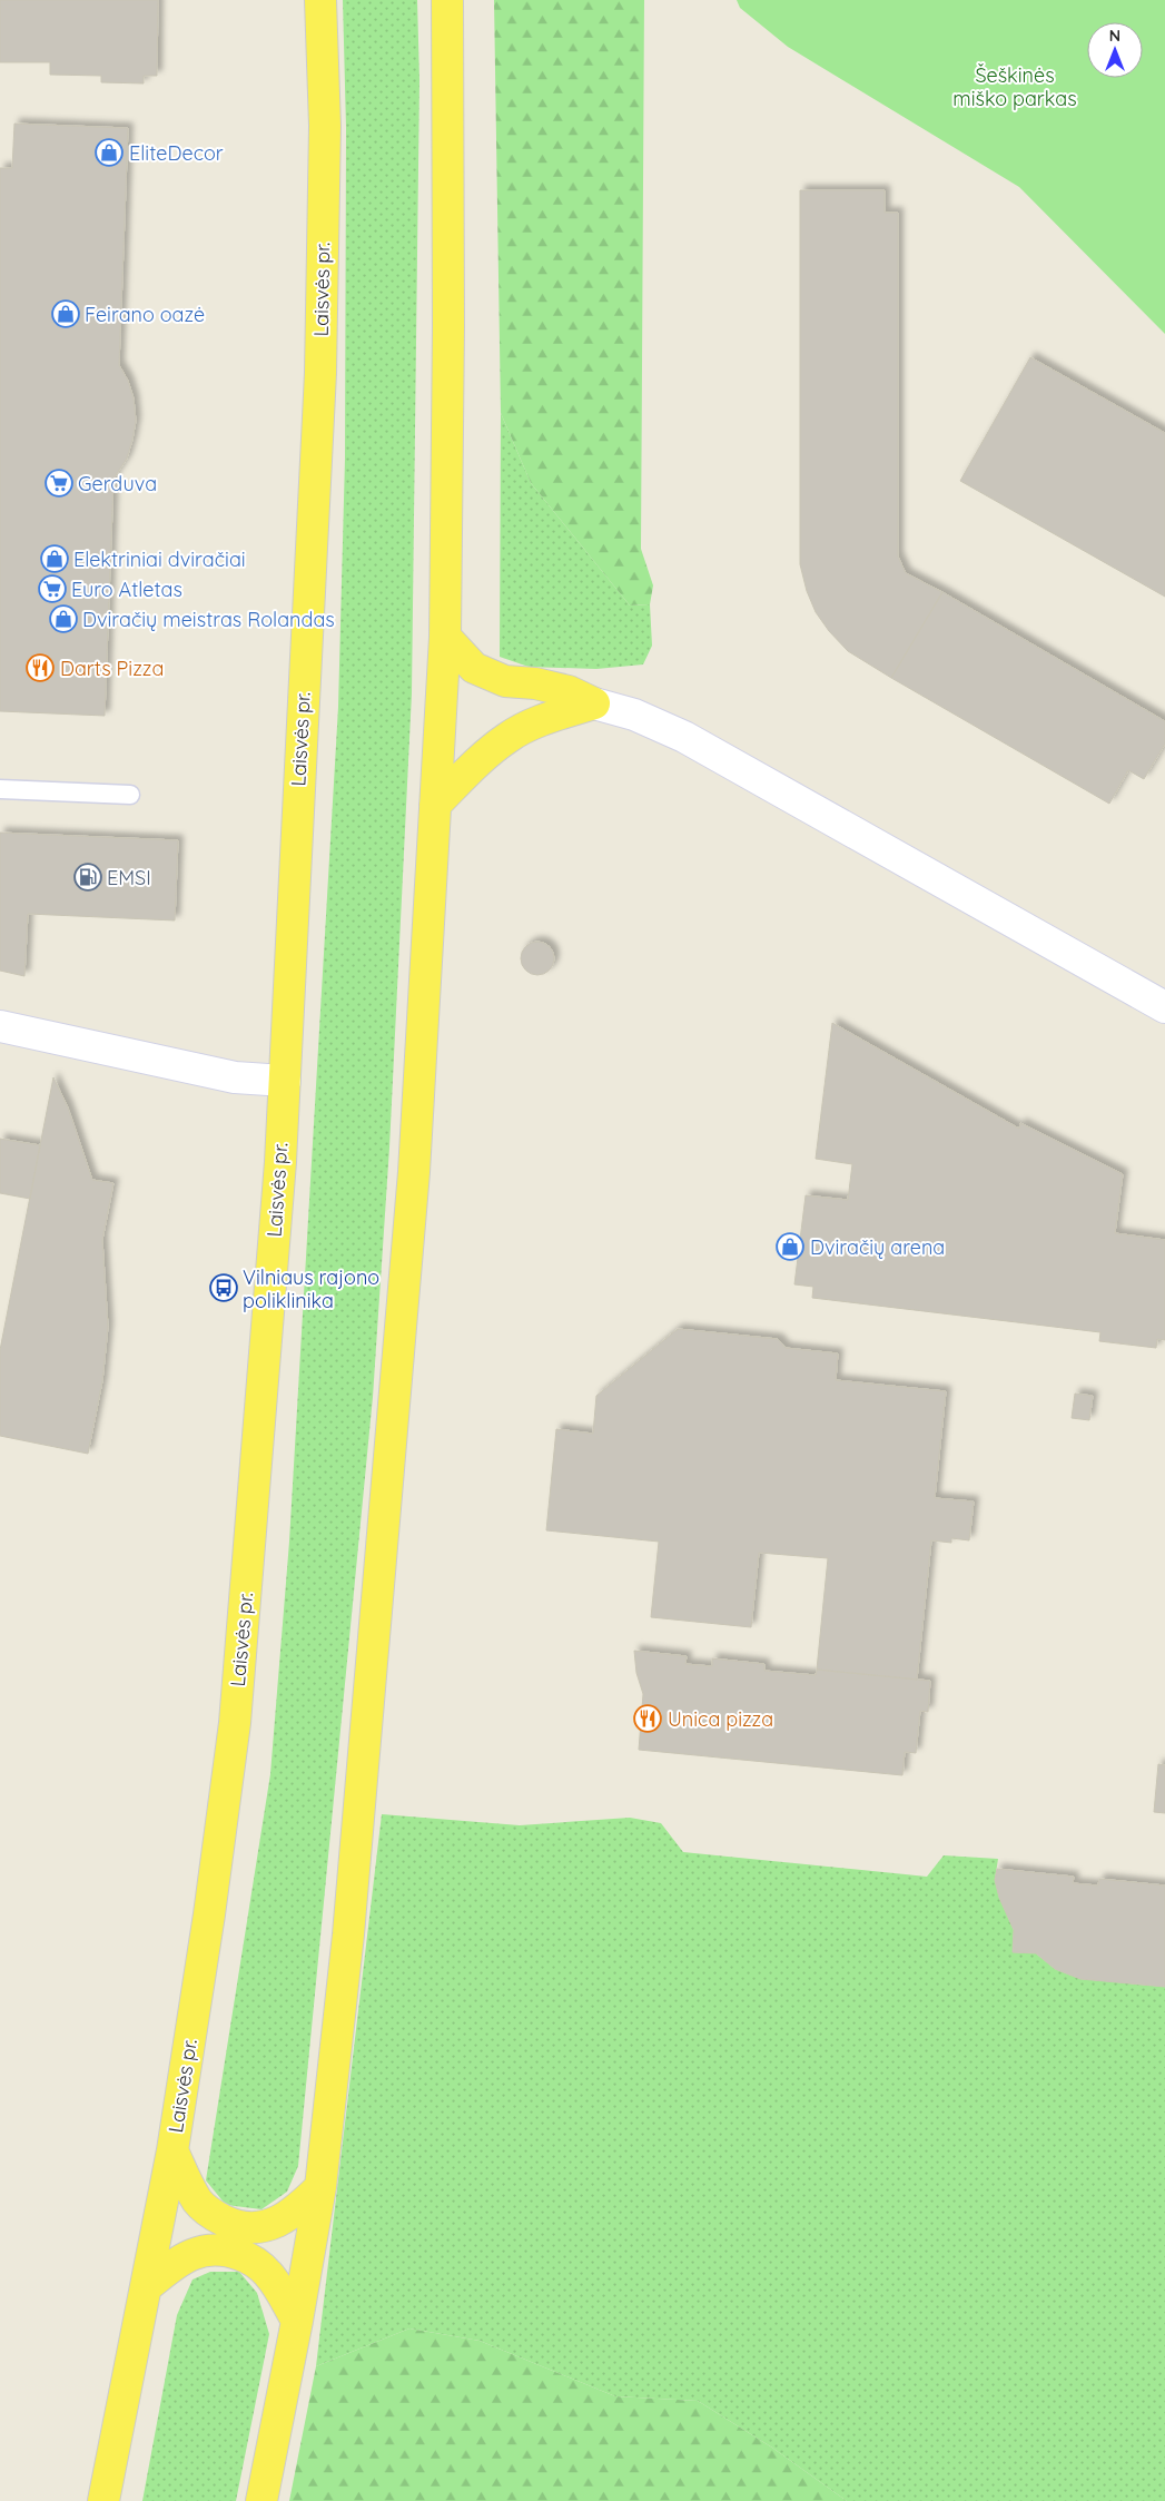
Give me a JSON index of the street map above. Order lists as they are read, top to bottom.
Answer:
{
  "streets": {
    "main road": ["Laisvės pr."]
  },
  "parks": ["Šeškinės miško parkas"],
  "places": {
    "shop": [
      "EliteDecor",
      "Feirano oazė",
      "Elektriniai dviračiai",
      "Dviračių meistras Rolandas",
      "Dviračių arena"
    ],
    "supermarket": ["Gerduva", "Euro Atletas"],
    "restaurant": ["Darts Pizza", "Unica pizza"],
    "fuel station": ["EMSI"],
    "bus stop": ["Vilniaus rajono poliklinika"]
  },
  "north": "top"
}
